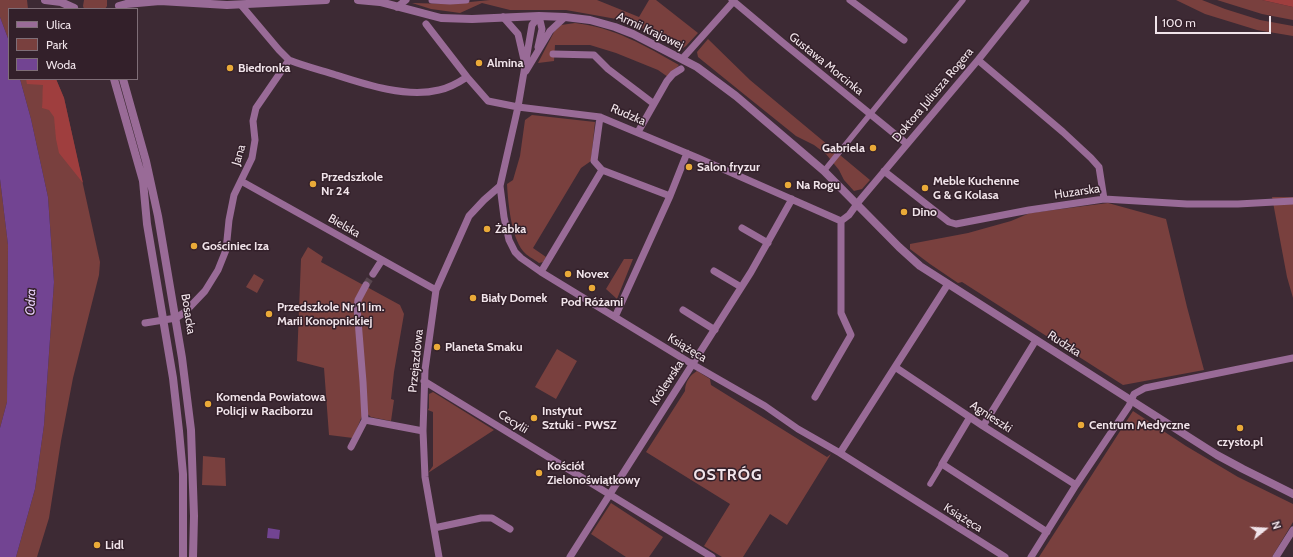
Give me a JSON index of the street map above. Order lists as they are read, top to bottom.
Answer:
{
  "streets": {
    "street": [
      "Armii Krajowej",
      "Gustawa Morcinka",
      "Doktora Juliusza Rogera",
      "Rudzka",
      "Jana",
      "Huzarska",
      "Bielska",
      "Bosacka",
      "Książęca",
      "Przejazdowa",
      "Królewska",
      "Agnieszki",
      "Cecylii"
    ]
  },
  "crossings": [
    ["Armii Krajowej", "Doktora Juliusza Rogera"],
    ["Armii Krajowej", "Rudzka"],
    ["Armii Krajowej", "Książęca"],
    ["Gustawa Morcinka", "Doktora Juliusza Rogera"],
    ["Doktora Juliusza Rogera", "Rudzka"],
    ["Doktora Juliusza Rogera", "Huzarska"],
    ["Rudzka", "Książęca"],
    ["Rudzka", "Królewska"],
    ["Jana", "Bielska"],
    ["Jana", "Bosacka"],
    ["Bielska", "Przejazdowa"],
    ["Książęca", "Przejazdowa"],
    ["Książęca", "Królewska"],
    ["Przejazdowa", "Cecylii"],
    ["Królewska", "Cecylii"]
  ],
  "districts": ["OSTRÓG"],
  "water": ["Odra"],
  "places": [
    "Almina",
    "Biedronka",
    "Gabriela",
    "Salon fryzur",
    "Przedszkole Nr 24",
    "Na Rogu",
    "Meble Kuchenne G & G Kolasa",
    "Dino",
    "Żabka",
    "Gościniec Iza",
    "Novex",
    "Pod Różami",
    "Biały Domek",
    "Przedszkole Nr 11 im. Marii Konopnickiej",
    "Planeta Smaku",
    "Komenda Powiatowa Policji w Raciborzu",
    "Instytut Sztuki - PWSZ",
    "Centrum Medyczne",
    "czysto.pl",
    "Kościół Zielonoświątkowy",
    "Lidl"
  ],
  "legend": ["Ulica", "Park", "Woda"],
  "scale_bar": "100 m",
  "north": "right"
}
